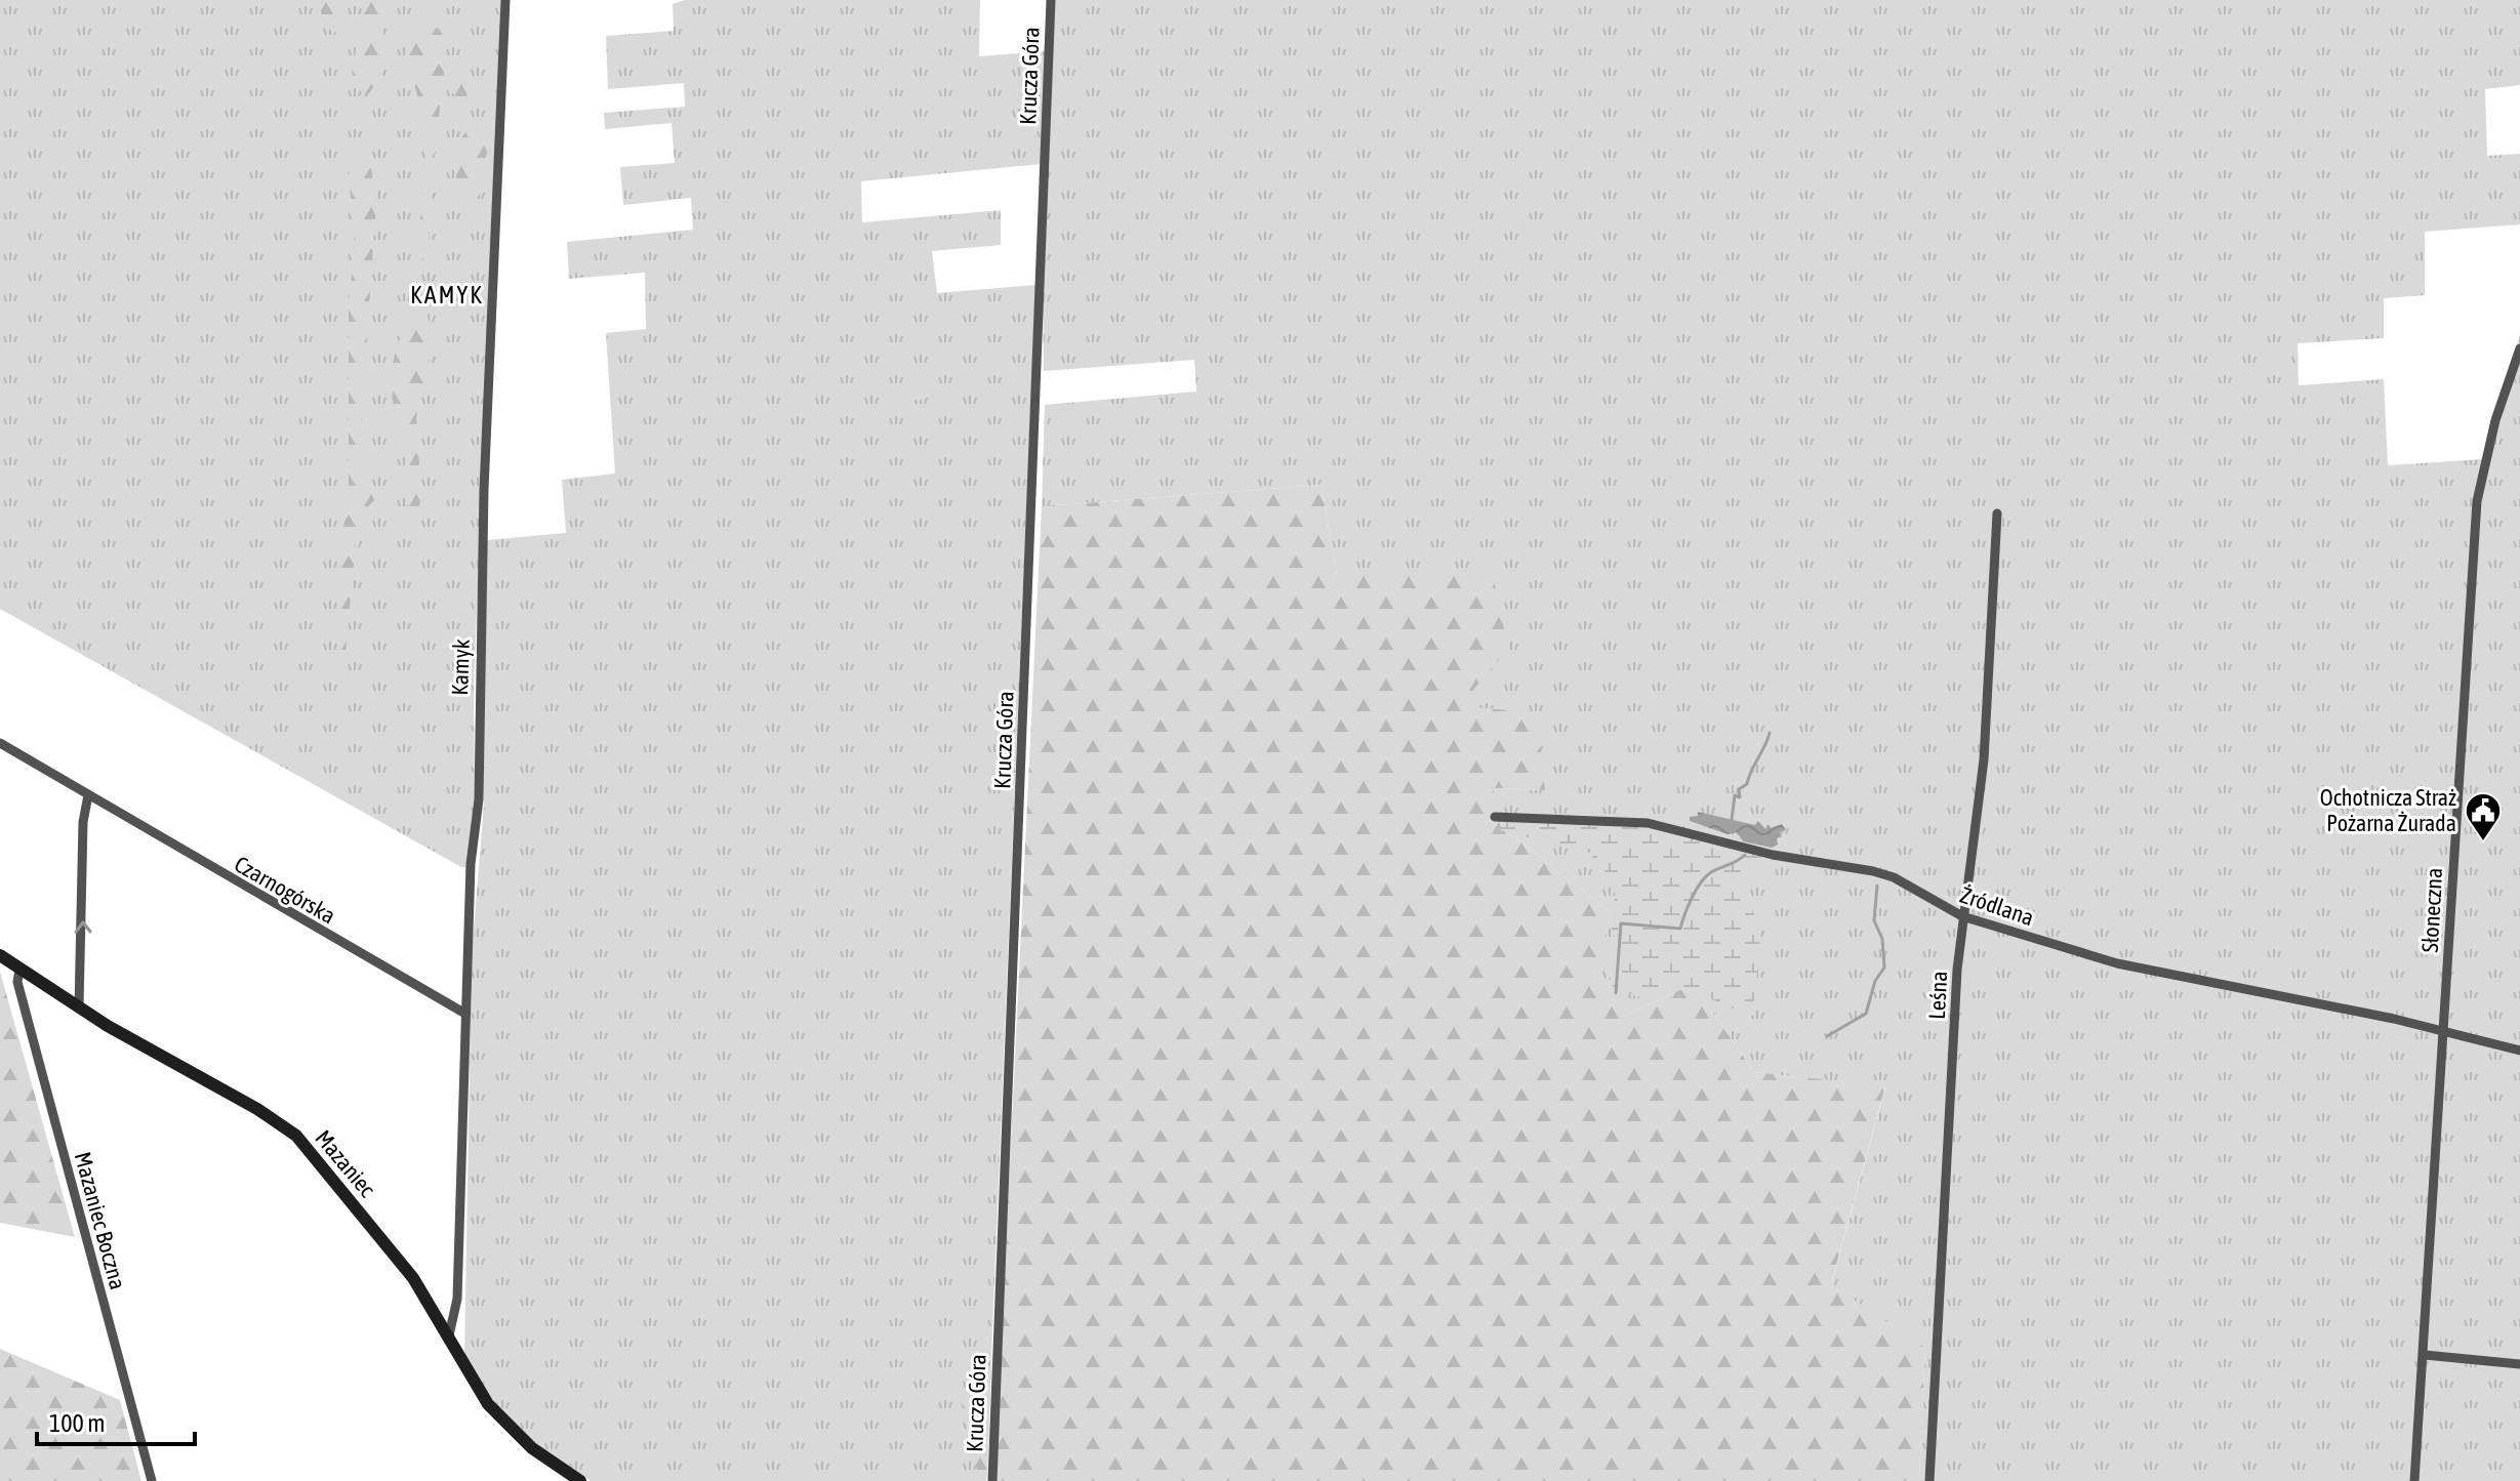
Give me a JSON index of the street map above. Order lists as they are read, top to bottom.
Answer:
{
  "streets": {
    "street": [
      "Krucza Góra",
      "Kamyk",
      "Czarnogórska",
      "Źródlana",
      "Słoneczna",
      "Leśna",
      "Mazaniec",
      "Mazaniec Boczna"
    ]
  },
  "crossings": [
    ["Kamyk", "Czarnogórska"],
    ["Kamyk", "Mazaniec"],
    ["Źródlana", "Słoneczna"],
    ["Źródlana", "Leśna"],
    ["Mazaniec", "Mazaniec Boczna"]
  ],
  "districts": ["KAMYK"],
  "places": {
    "public building": ["Ochotnicza Straż Pożarna Żurada"]
  },
  "scale_bar": "100 m"
}
